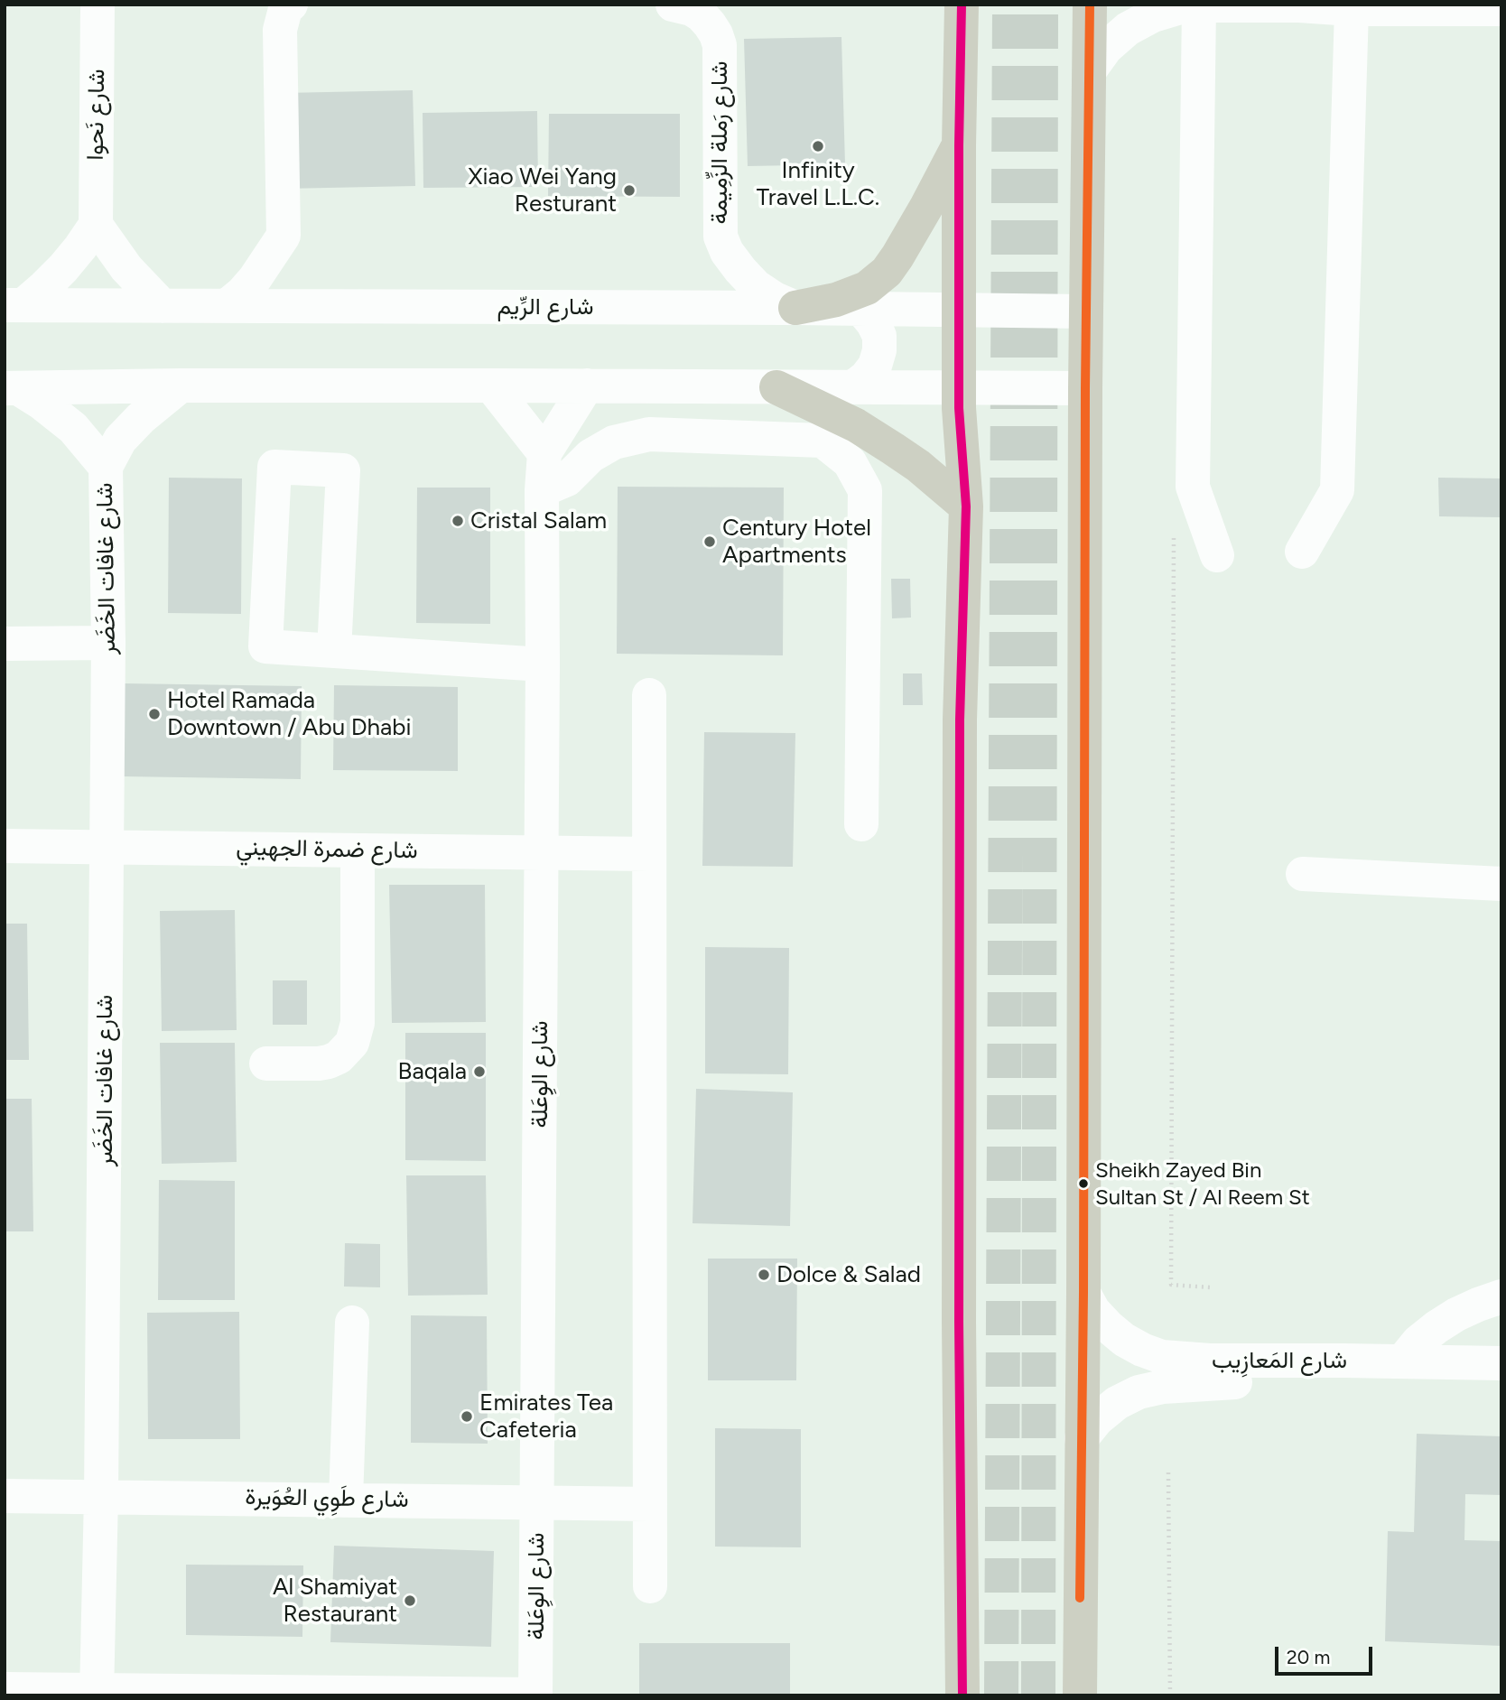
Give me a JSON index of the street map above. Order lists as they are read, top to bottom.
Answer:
{
  "streets": {
    "street": [
      "شارع نَحوا",
      "شارع رَملة الزِّمِيمة",
      "شارع الرِّيم",
      "شارع غافات الخَضَر",
      "شارع ضمرة الجهيني",
      "شارع الوِعَلة",
      "شارع المَعازِيب",
      "شارع طَوِي العُوَيرة"
    ]
  },
  "crossings": [
    ["شارع رَملة الزِّمِيمة", "شارع الرِّيم"],
    ["شارع غافات الخَضَر", "شارع ضمرة الجهيني"],
    ["شارع غافات الخَضَر", "شارع طَوِي العُوَيرة"],
    ["شارع ضمرة الجهيني", "شارع الوِعَلة"],
    ["شارع الوِعَلة", "شارع طَوِي العُوَيرة"]
  ],
  "places": [
    "Infinity Travel L.L.C.",
    "Xiao Wei Yang Resturant",
    "Cristal Salam",
    "Century Hotel Apartments",
    "Hotel Ramada Downtown / Abu Dhabi",
    "Baqala",
    "Sheikh Zayed Bin Sultan St / Al Reem St",
    "Dolce & Salad",
    "Emirates Tea Cafeteria",
    "Al Shamiyat Restaurant"
  ],
  "scale_bar": "20 m"
}
